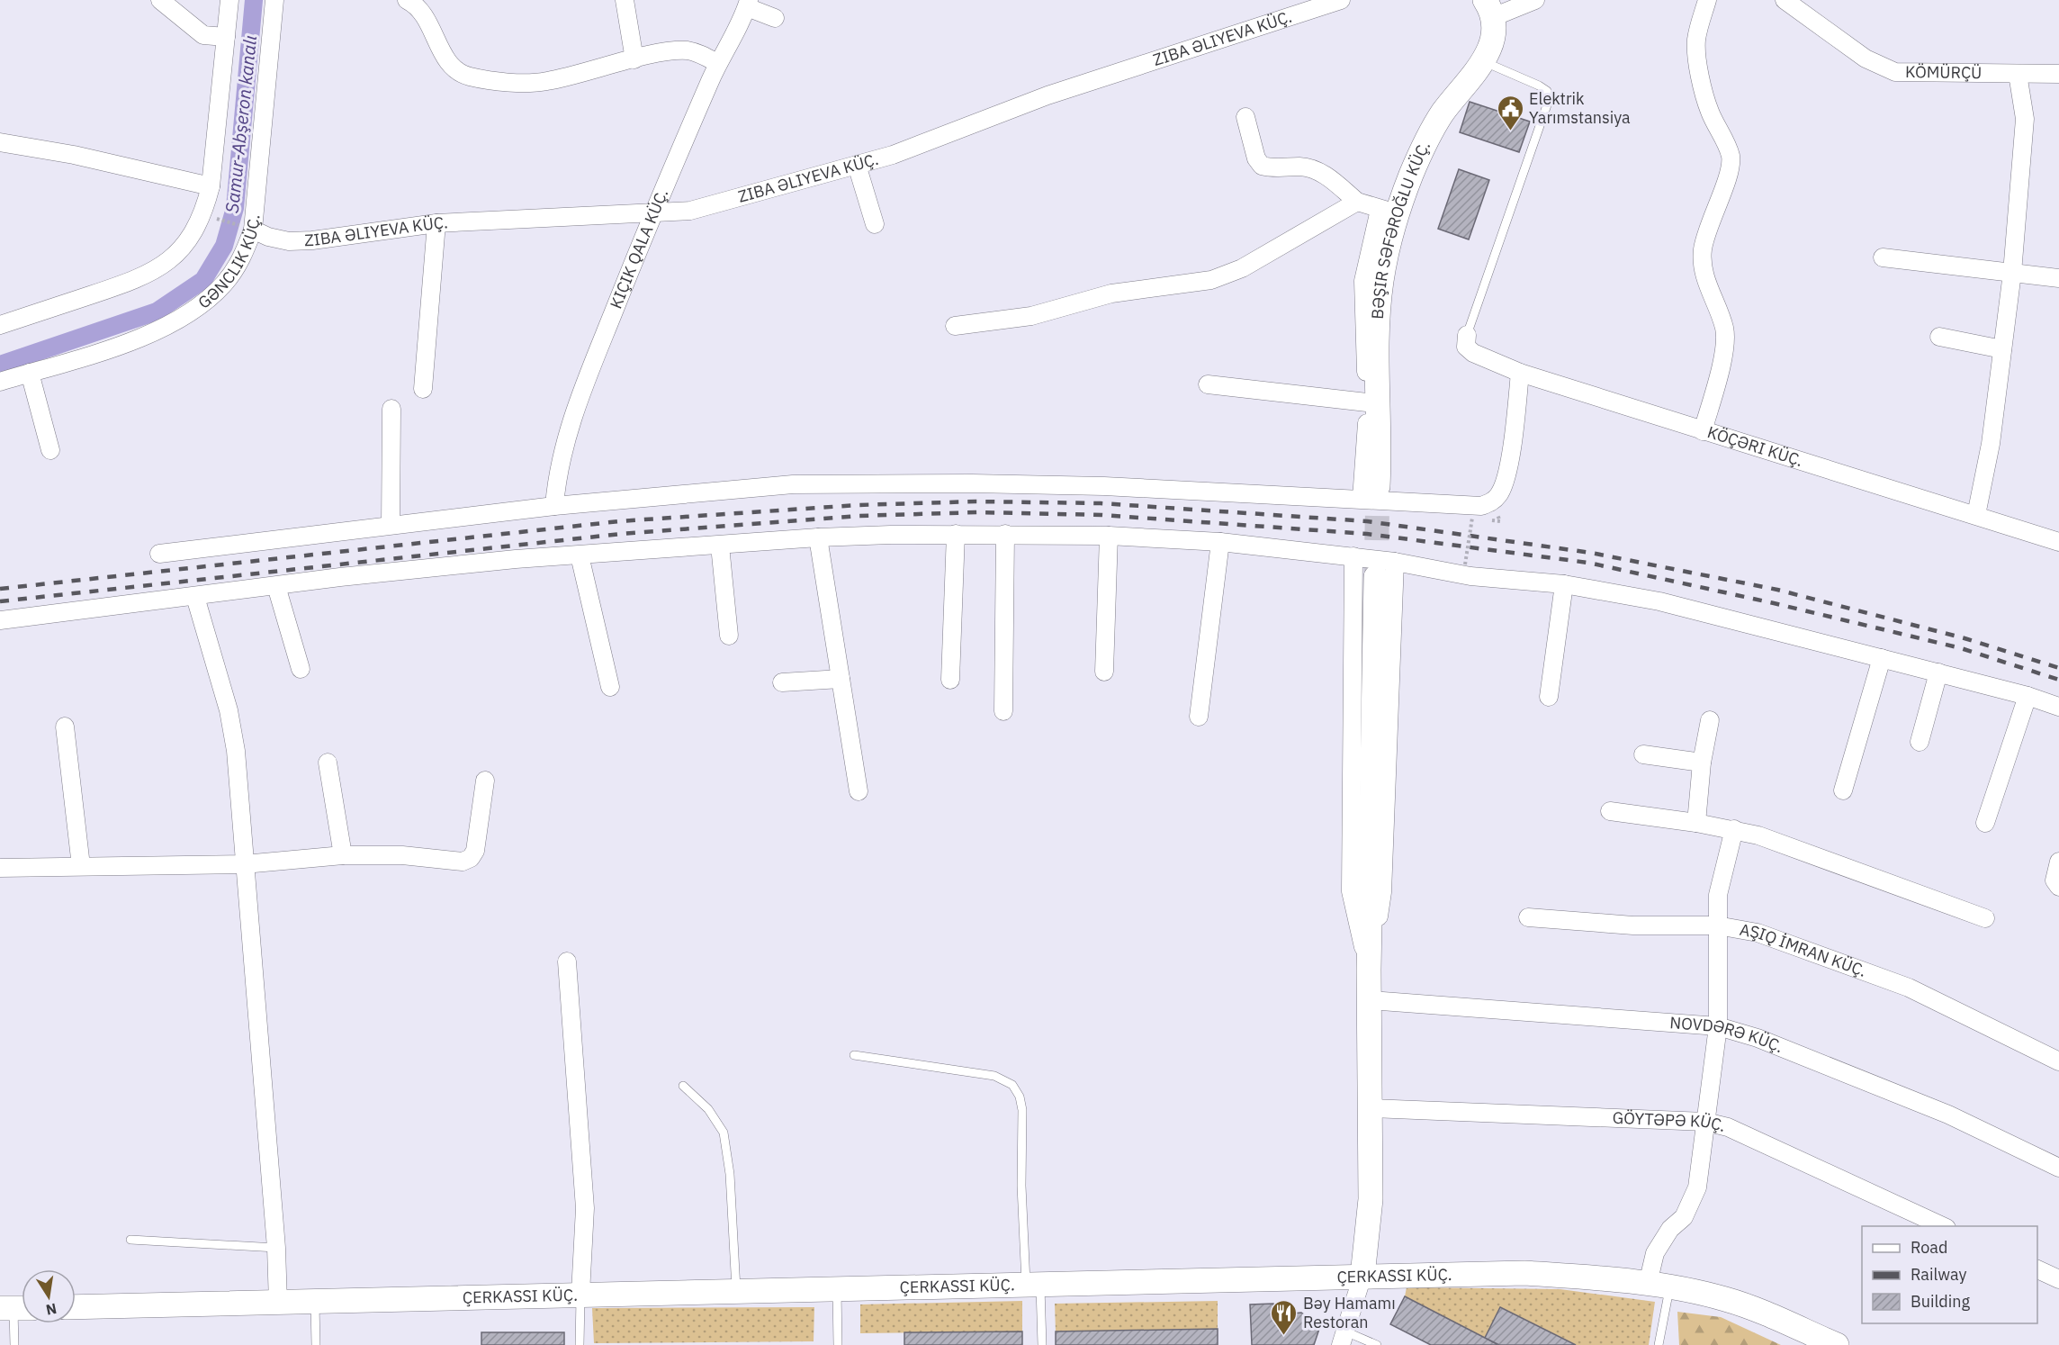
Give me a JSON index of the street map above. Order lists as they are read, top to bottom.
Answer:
{
  "streets": {
    "street": [
      "ZIBA ƏLIYEVA KÜÇ.",
      "KÖMÜRÇÜ",
      "BƏŞIR SƏFƏROĞLU KÜÇ.",
      "KIÇIK QALA KÜÇ.",
      "GƏNCLIK KÜÇ.",
      "KÖÇƏRI KÜÇ.",
      "NOVDƏRƏ KÜÇ.",
      "GÖYTƏPƏ KÜÇ."
    ]
  },
  "crossings": [
    ["ZIBA ƏLIYEVA KÜÇ.", "KIÇIK QALA KÜÇ."],
    ["ZIBA ƏLIYEVA KÜÇ.", "GƏNCLIK KÜÇ."]
  ],
  "water": ["Samur-Abşeron kanalı"],
  "places": {
    "public building": ["Elektrik Yarımstansiya"],
    "restaurant": ["Bәy Hamamı Restoran"]
  },
  "legend": ["Road", "Railway", "Building"],
  "north": "bottom"
}
